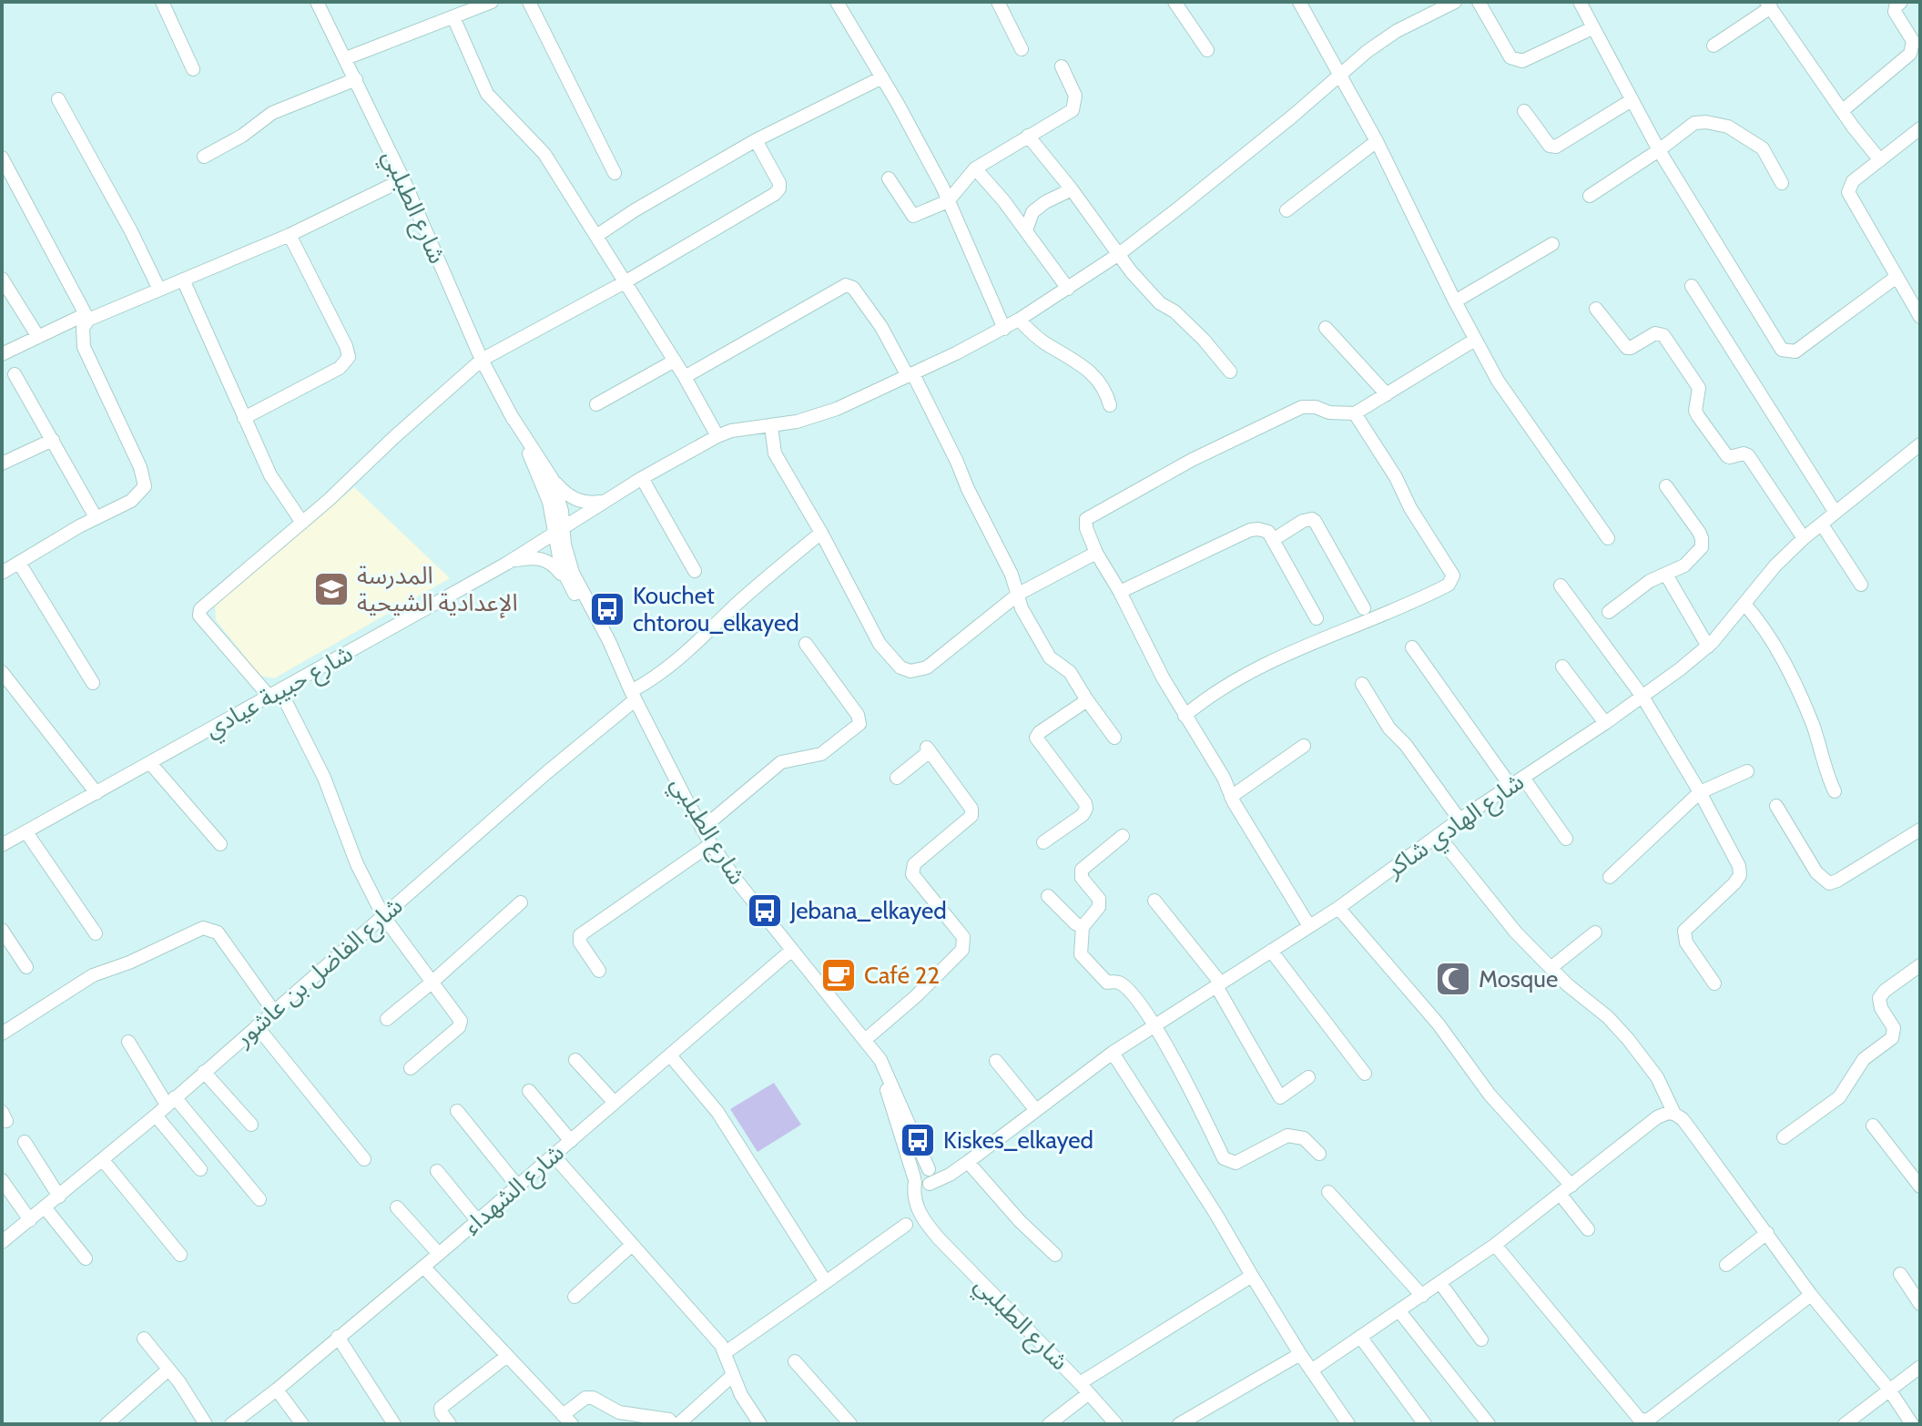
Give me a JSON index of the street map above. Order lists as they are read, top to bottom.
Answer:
{
  "streets": {
    "street": [
      "شارع الطبلبي",
      "شارع حبيبة عيادي",
      "شارع الهادي شاكر",
      "شارع الفاضل بن عاشور",
      "شارع الشهداء"
    ]
  },
  "crossings": [
    ["شارع الطبلبي", "شارع حبيبة عيادي"],
    ["شارع الطبلبي", "شارع الفاضل بن عاشور"],
    ["شارع الطبلبي", "شارع الشهداء"]
  ],
  "places": {
    "school or university": ["المدرسة الإعدادية الشيحية"],
    "bus stop": ["Kouchet chtorou_elkayed", "Jebana_elkayed", "Kiskes_elkayed"],
    "cafe": ["Café 22"],
    "mosque": ["Mosque"]
  }
}
